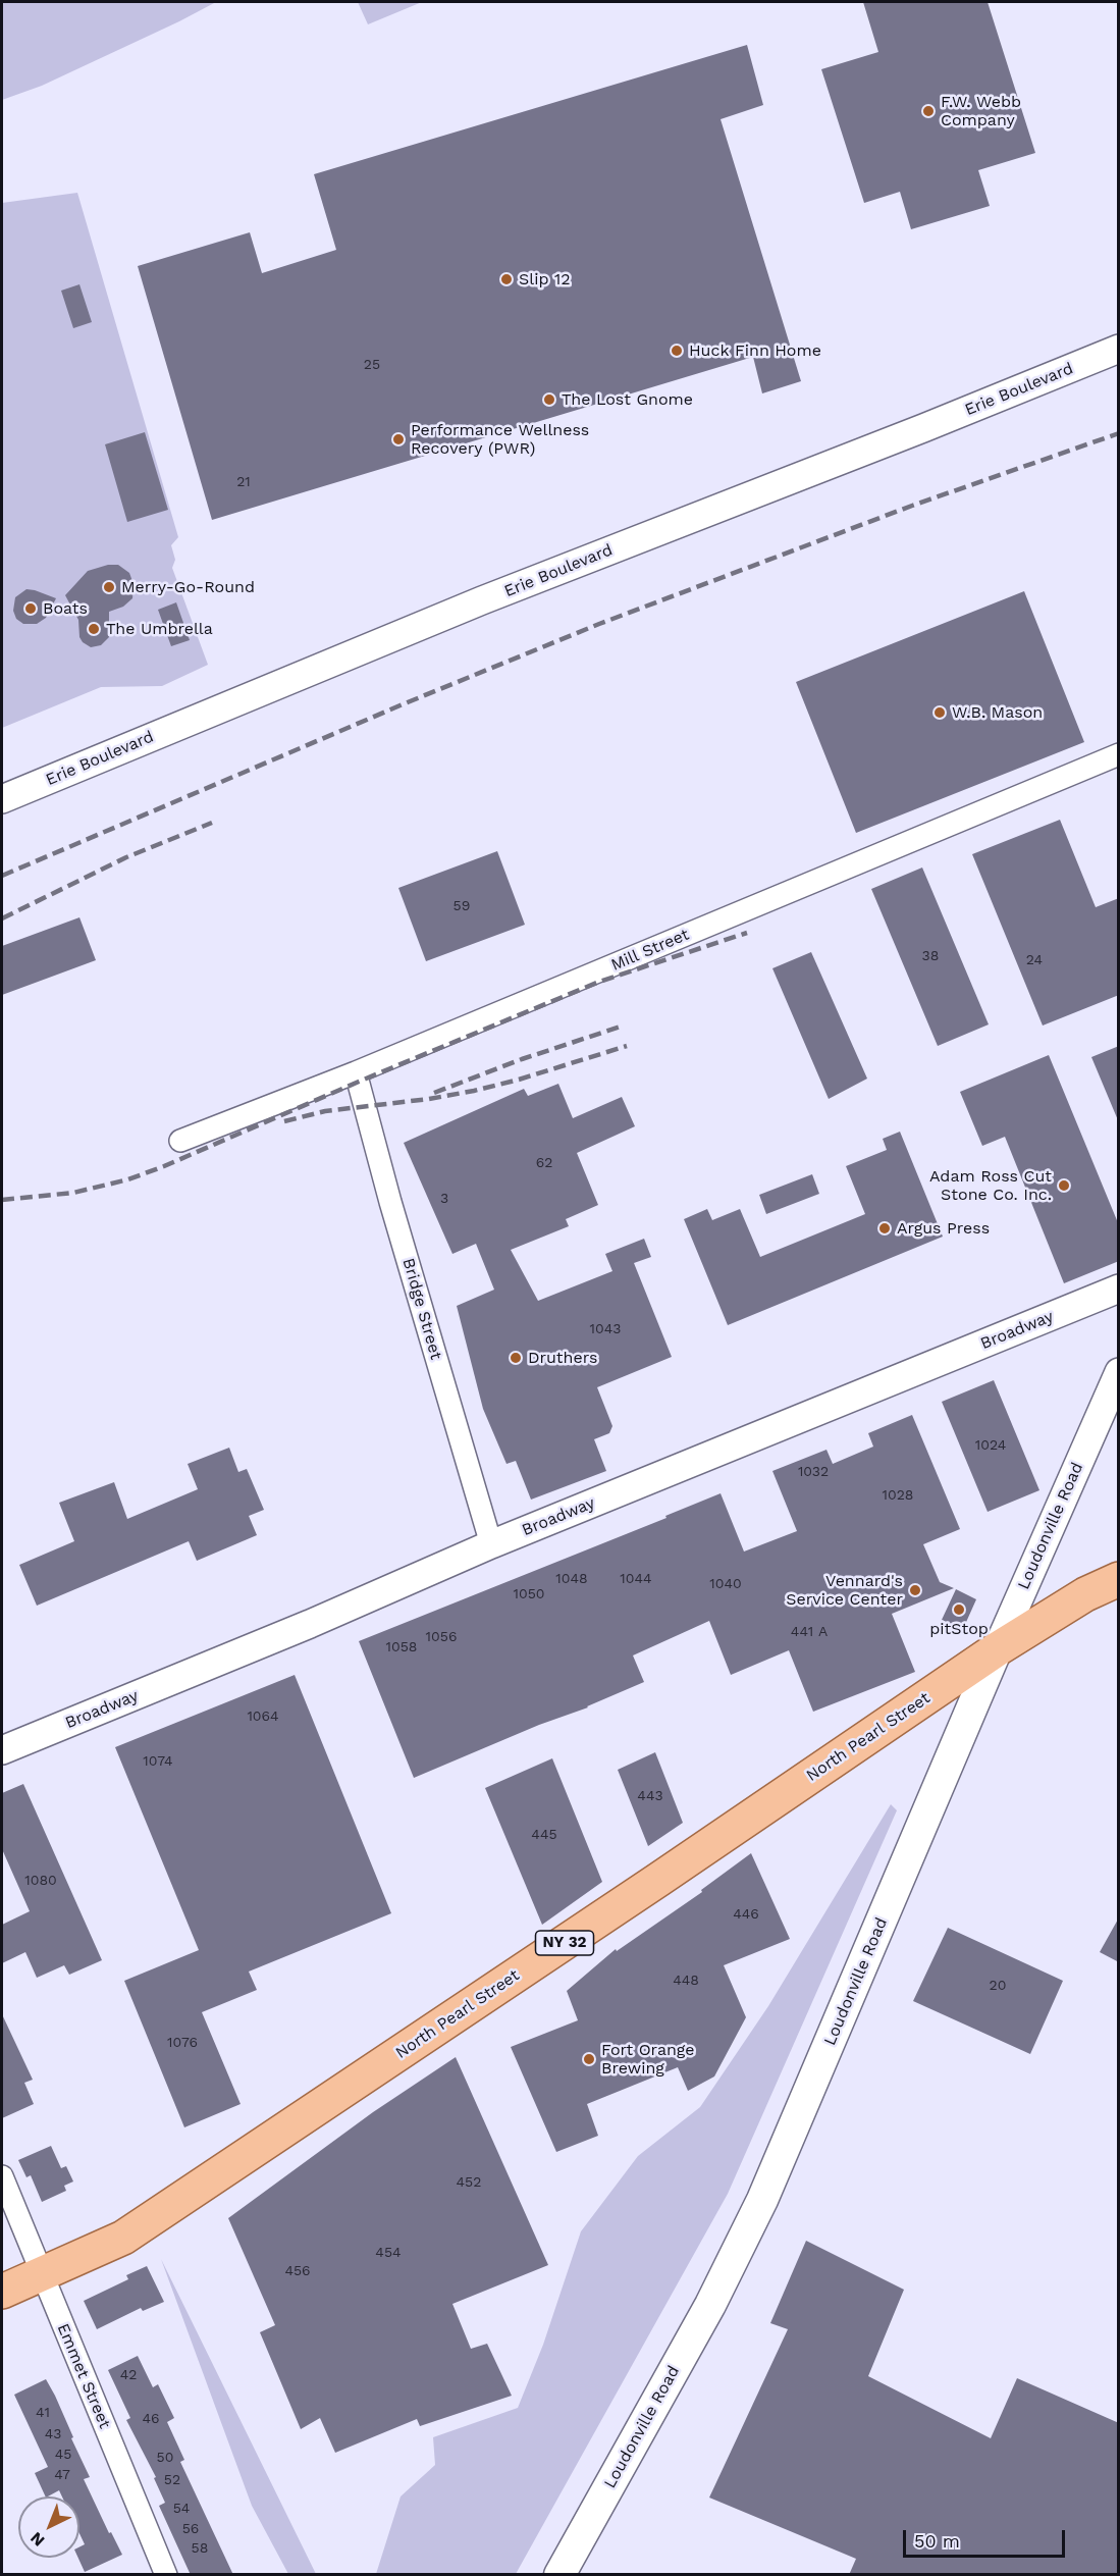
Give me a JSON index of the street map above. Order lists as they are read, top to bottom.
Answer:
{
  "streets": {
    "main road": ["Loudonville Road", "North Pearl Street", "NY 32"],
    "street": [
      "Erie Boulevard",
      "Mill Street",
      "Bridge Street",
      "Broadway",
      "Emmet Street"
    ]
  },
  "crossings": [
    ["Mill Street", "Bridge Street"],
    ["Bridge Street", "Broadway"],
    ["Loudonville Road", "North Pearl Street"],
    ["North Pearl Street", "Emmet Street"]
  ],
  "places": [
    "F.W. Webb Company",
    "Slip 12",
    "Huck Finn Home",
    "The Lost Gnome",
    "Performance Wellness Recovery (PWR)",
    "Merry-Go-Round",
    "Boats",
    "The Umbrella",
    "W.B. Mason",
    "Adam Ross Cut Stone Co. Inc.",
    "Argus Press",
    "Druthers",
    "Vennard's Service Center",
    "pitStop",
    "Fort Orange Brewing"
  ],
  "house_numbers": [
    "25",
    "21",
    "59",
    "38",
    "24",
    "62",
    "3",
    "1043",
    "1024",
    "1032",
    "1028",
    "1048",
    "1044",
    "1040",
    "1050",
    "441 A",
    "1056",
    "1058",
    "1064",
    "1074",
    "443",
    "445",
    "1080",
    "446",
    "448",
    "20",
    "1076",
    "452",
    "454",
    "456",
    "42",
    "41",
    "46",
    "43",
    "45",
    "50",
    "47",
    "52",
    "54",
    "56",
    "58"
  ],
  "scale_bar": "50 m",
  "north": "bottom left"
}
